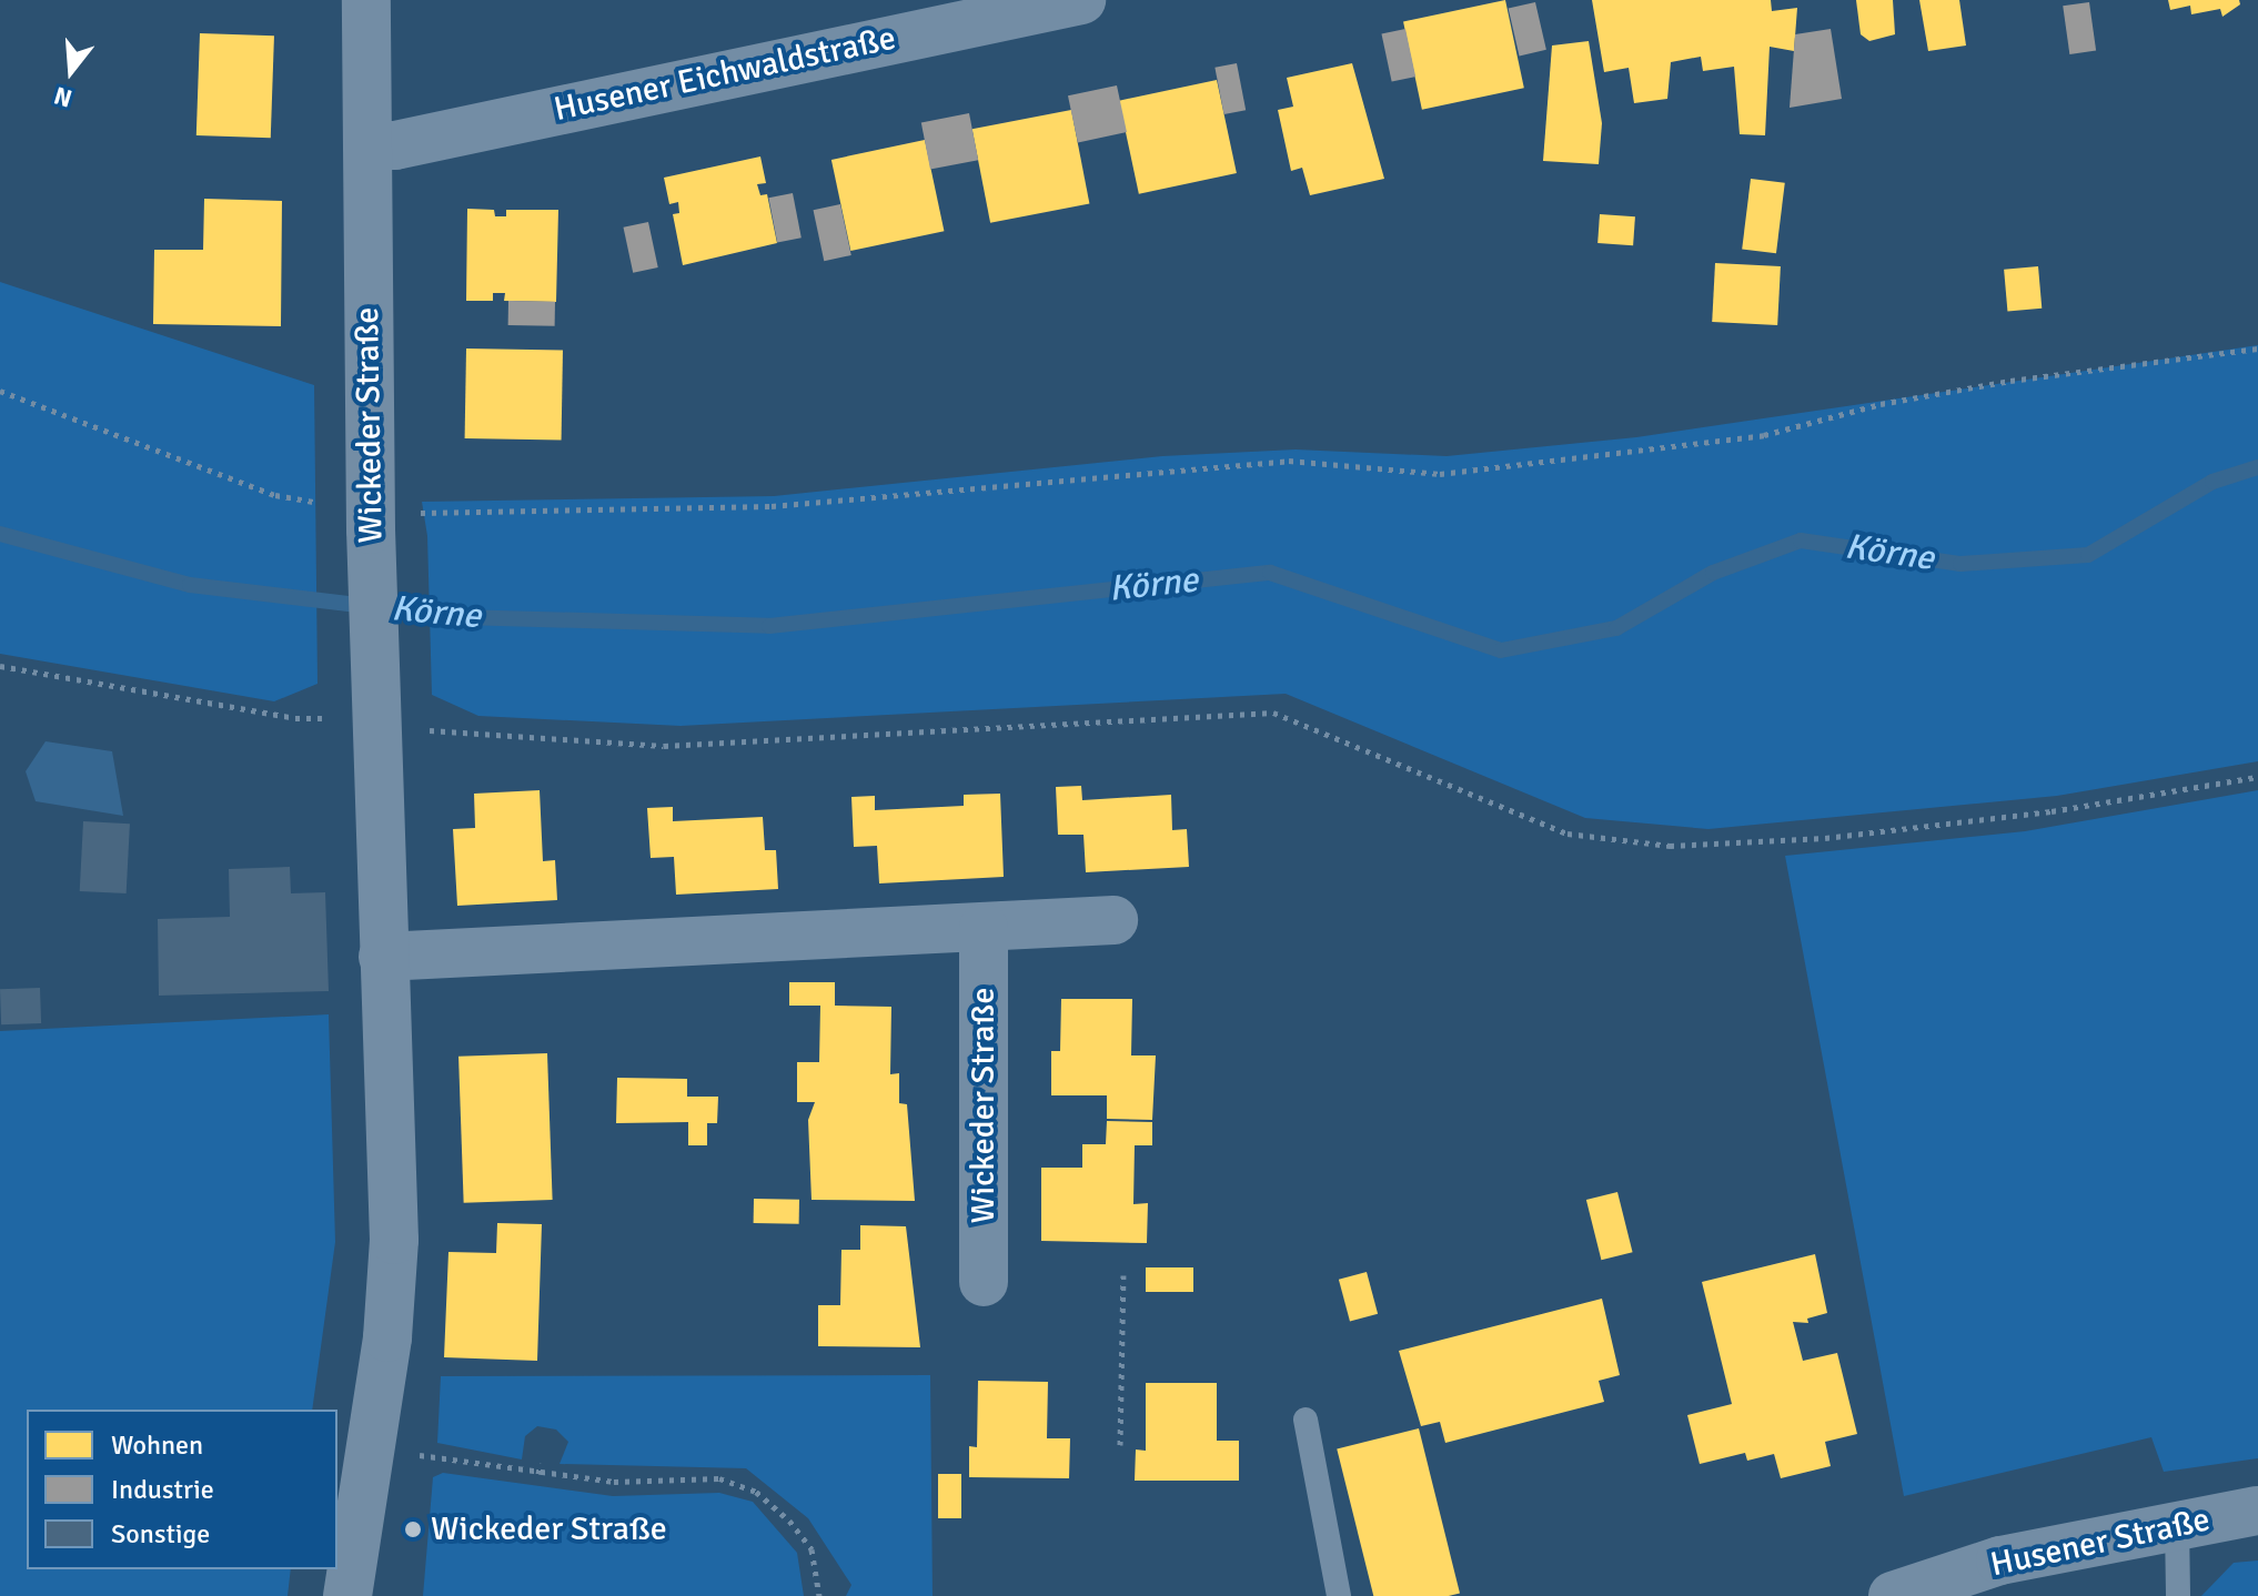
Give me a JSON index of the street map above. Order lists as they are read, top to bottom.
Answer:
{
  "streets": {
    "street": ["Husener Eichwaldstraße", "Wickeder Straße", "Husener Straße"]
  },
  "crossings": [
    ["Husener Eichwaldstraße", "Wickeder Straße"]
  ],
  "water": ["Körne"],
  "places": ["Wickeder Straße"],
  "legend": ["Wohnen", "Industrie", "Sonstige"],
  "north": "bottom"
}
